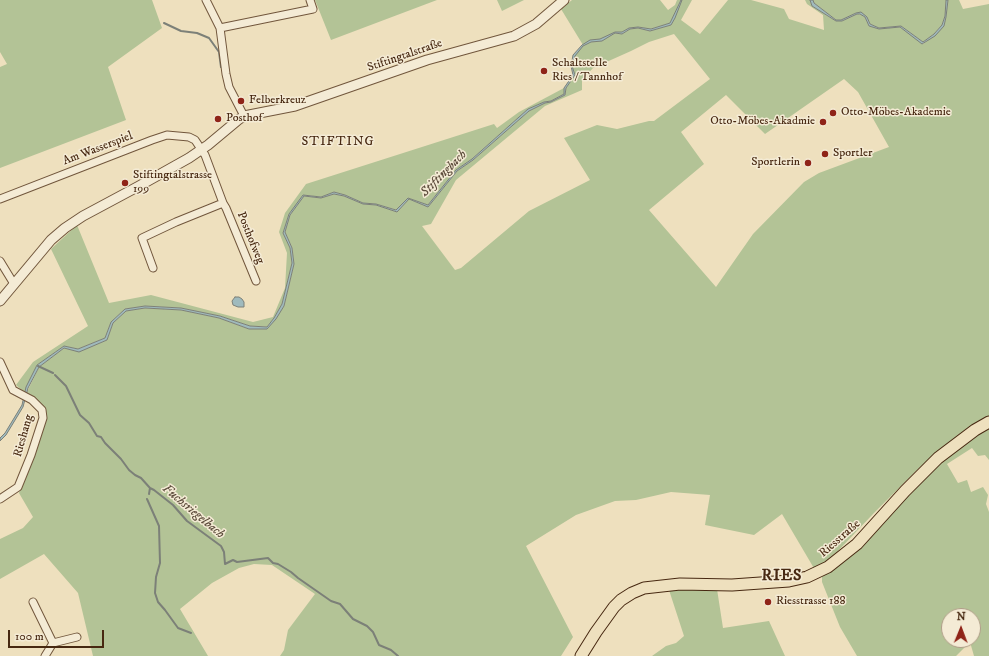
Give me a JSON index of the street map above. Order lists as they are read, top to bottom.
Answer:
{
  "streets": {
    "main road": ["Riesstraße"],
    "street": [
      "Stiftingtalstraße",
      "Am Wasserspiel",
      "Posthofweg",
      "Rieshang"
    ]
  },
  "crossings": [
    ["Stiftingtalstraße", "Am Wasserspiel"],
    ["Stiftingtalstraße", "Posthofweg"],
    ["Am Wasserspiel", "Posthofweg"]
  ],
  "districts": ["STIFTING", "RIES"],
  "water": ["Stiftingbach", "Fuchsriegelbach"],
  "places": [
    "Schaltstelle Ries / Tannhof",
    "Felberkreuz",
    "Otto-Möbes-Akademie",
    "Posthof",
    "Otto-Möbes-Akadmie",
    "Sportler",
    "Sportlerin",
    "Stiftingtalstrasse 199",
    "Riesstrasse 188"
  ],
  "scale_bar": "100 m",
  "north": "top"
}
